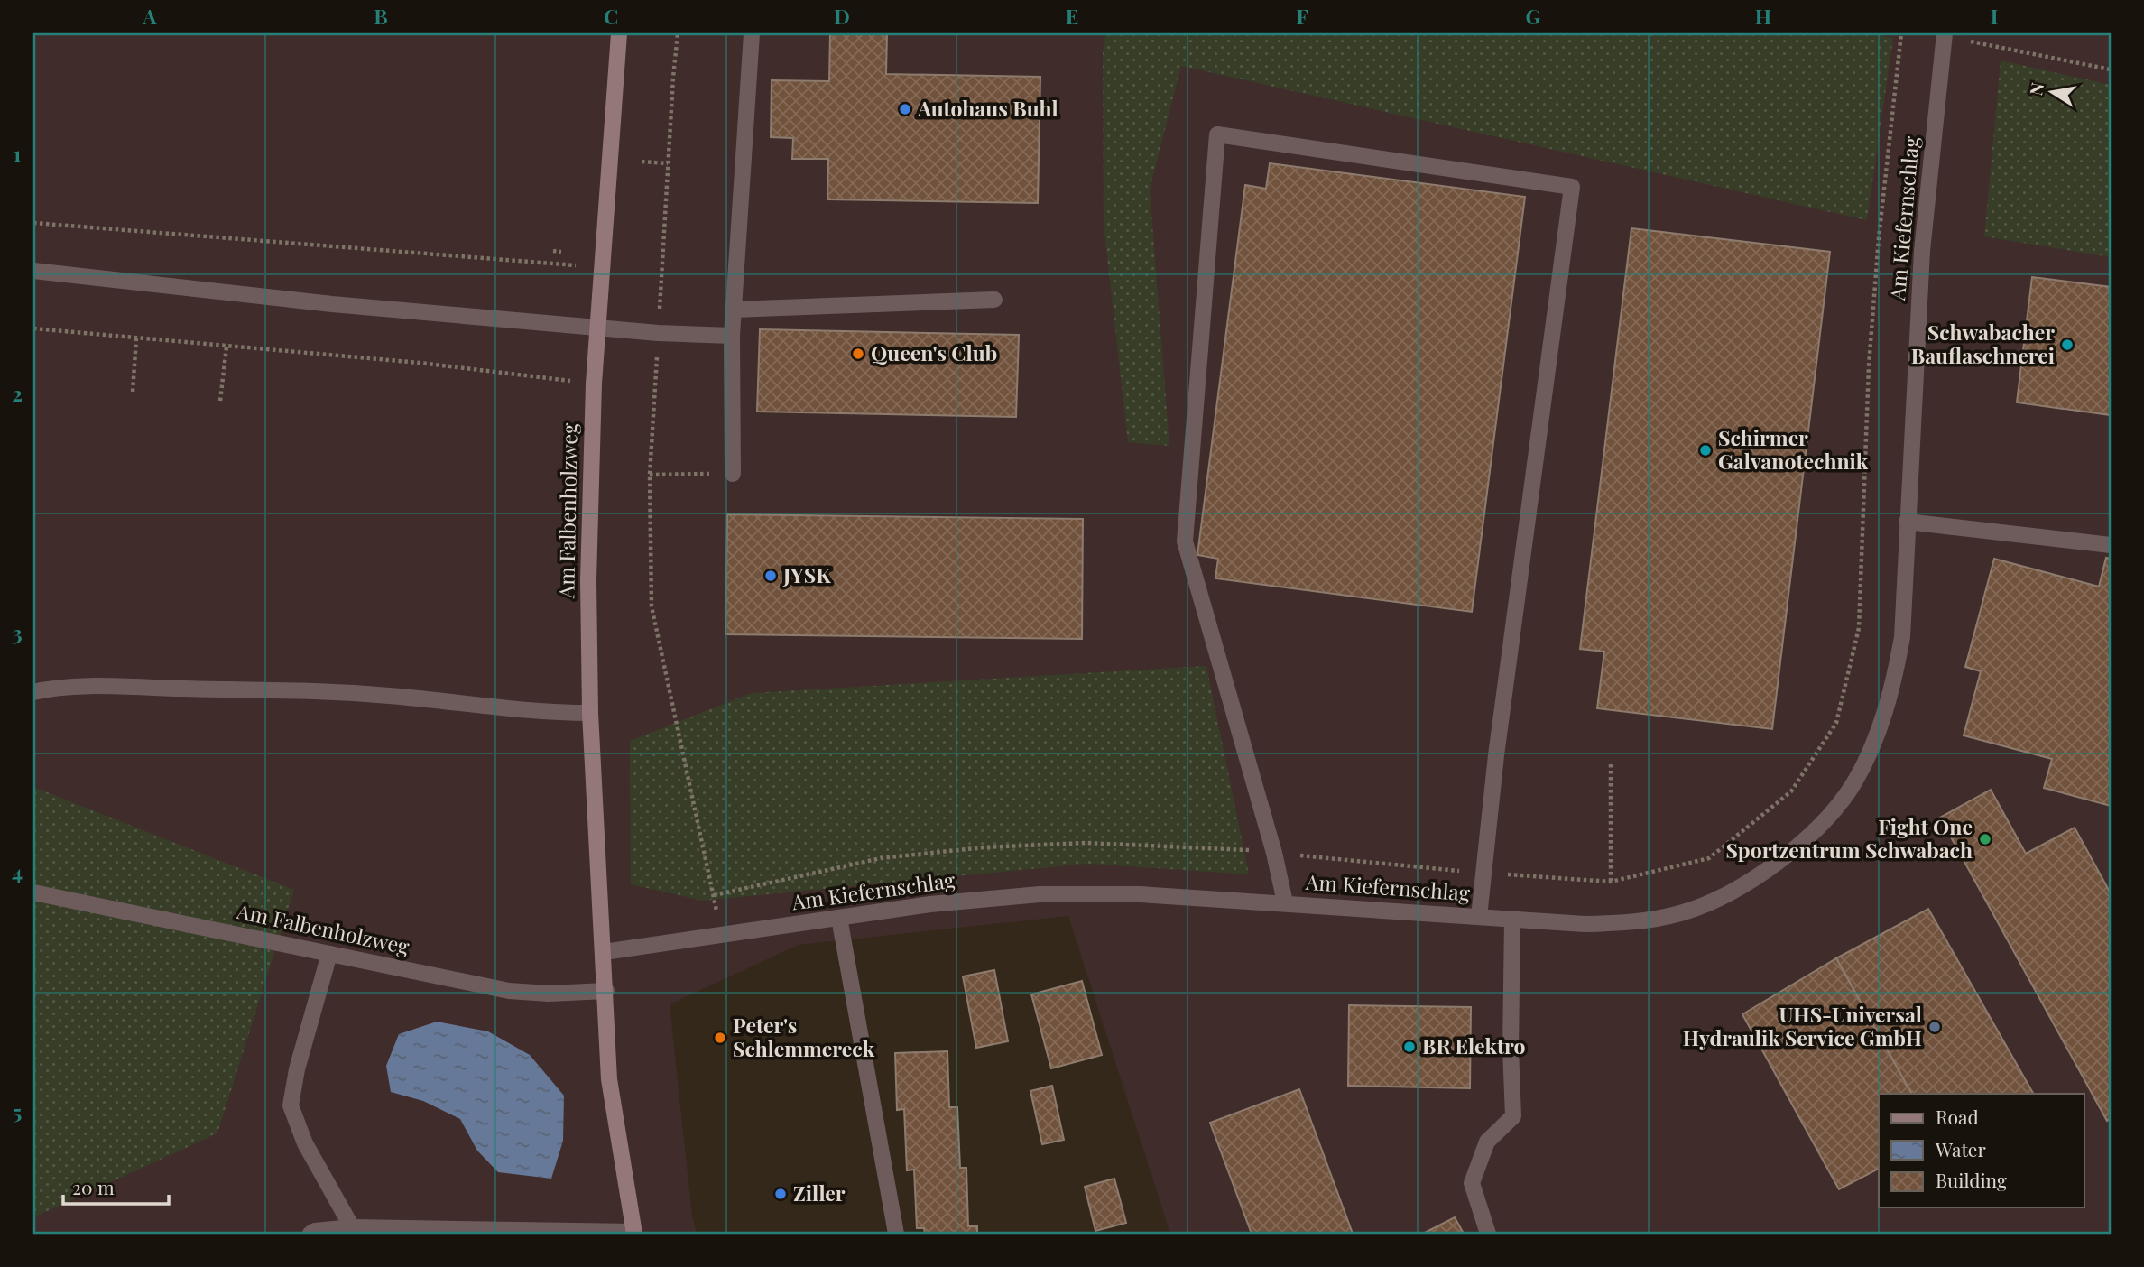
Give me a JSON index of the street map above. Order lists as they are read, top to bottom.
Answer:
{
  "streets": {
    "street": ["Am Kiefernschlag", "Am Falbenholzweg"]
  },
  "crossings": [
    ["Am Kiefernschlag", "Am Falbenholzweg"]
  ],
  "places": [
    "Autohaus Buhl",
    "Schwabacher Bauflaschnerei",
    "Queen's Club",
    "Schirmer Galvanotechnik",
    "JYSK",
    "Fight One Sportzentrum Schwabach",
    "UHS-Universal Hydraulik Service GmbH",
    "Peter's Schlemmereck",
    "BR Elektro",
    "Ziller"
  ],
  "legend": ["Road", "Water", "Building"],
  "scale_bar": "20 m",
  "north": "left",
  "grid": {
    "columns": [
      "A",
      "B",
      "C",
      "D",
      "E",
      "F",
      "G",
      "H",
      "I"
    ],
    "rows": [
      "1",
      "2",
      "3",
      "4",
      "5"
    ]
  }
}
